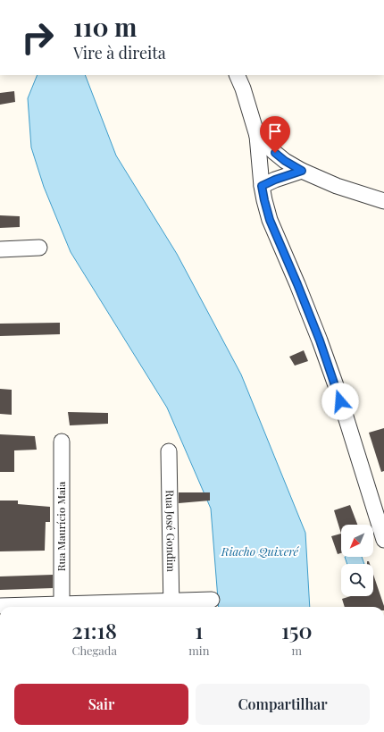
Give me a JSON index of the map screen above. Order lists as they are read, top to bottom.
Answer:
{
  "streets": {
    "street": ["Rua Maurício Maia", "Rua José Gondim"]
  },
  "water": ["Riacho Quixeré"],
  "north": "bottom left",
  "page": {
    "turn": ["110 m", "Vire à direita"],
    "eta": [
      "21:18",
      "Chegada",
      "1",
      "min",
      "150",
      "m"
    ],
    "buttons": ["Sair", "Compartilhar"]
  }
}
